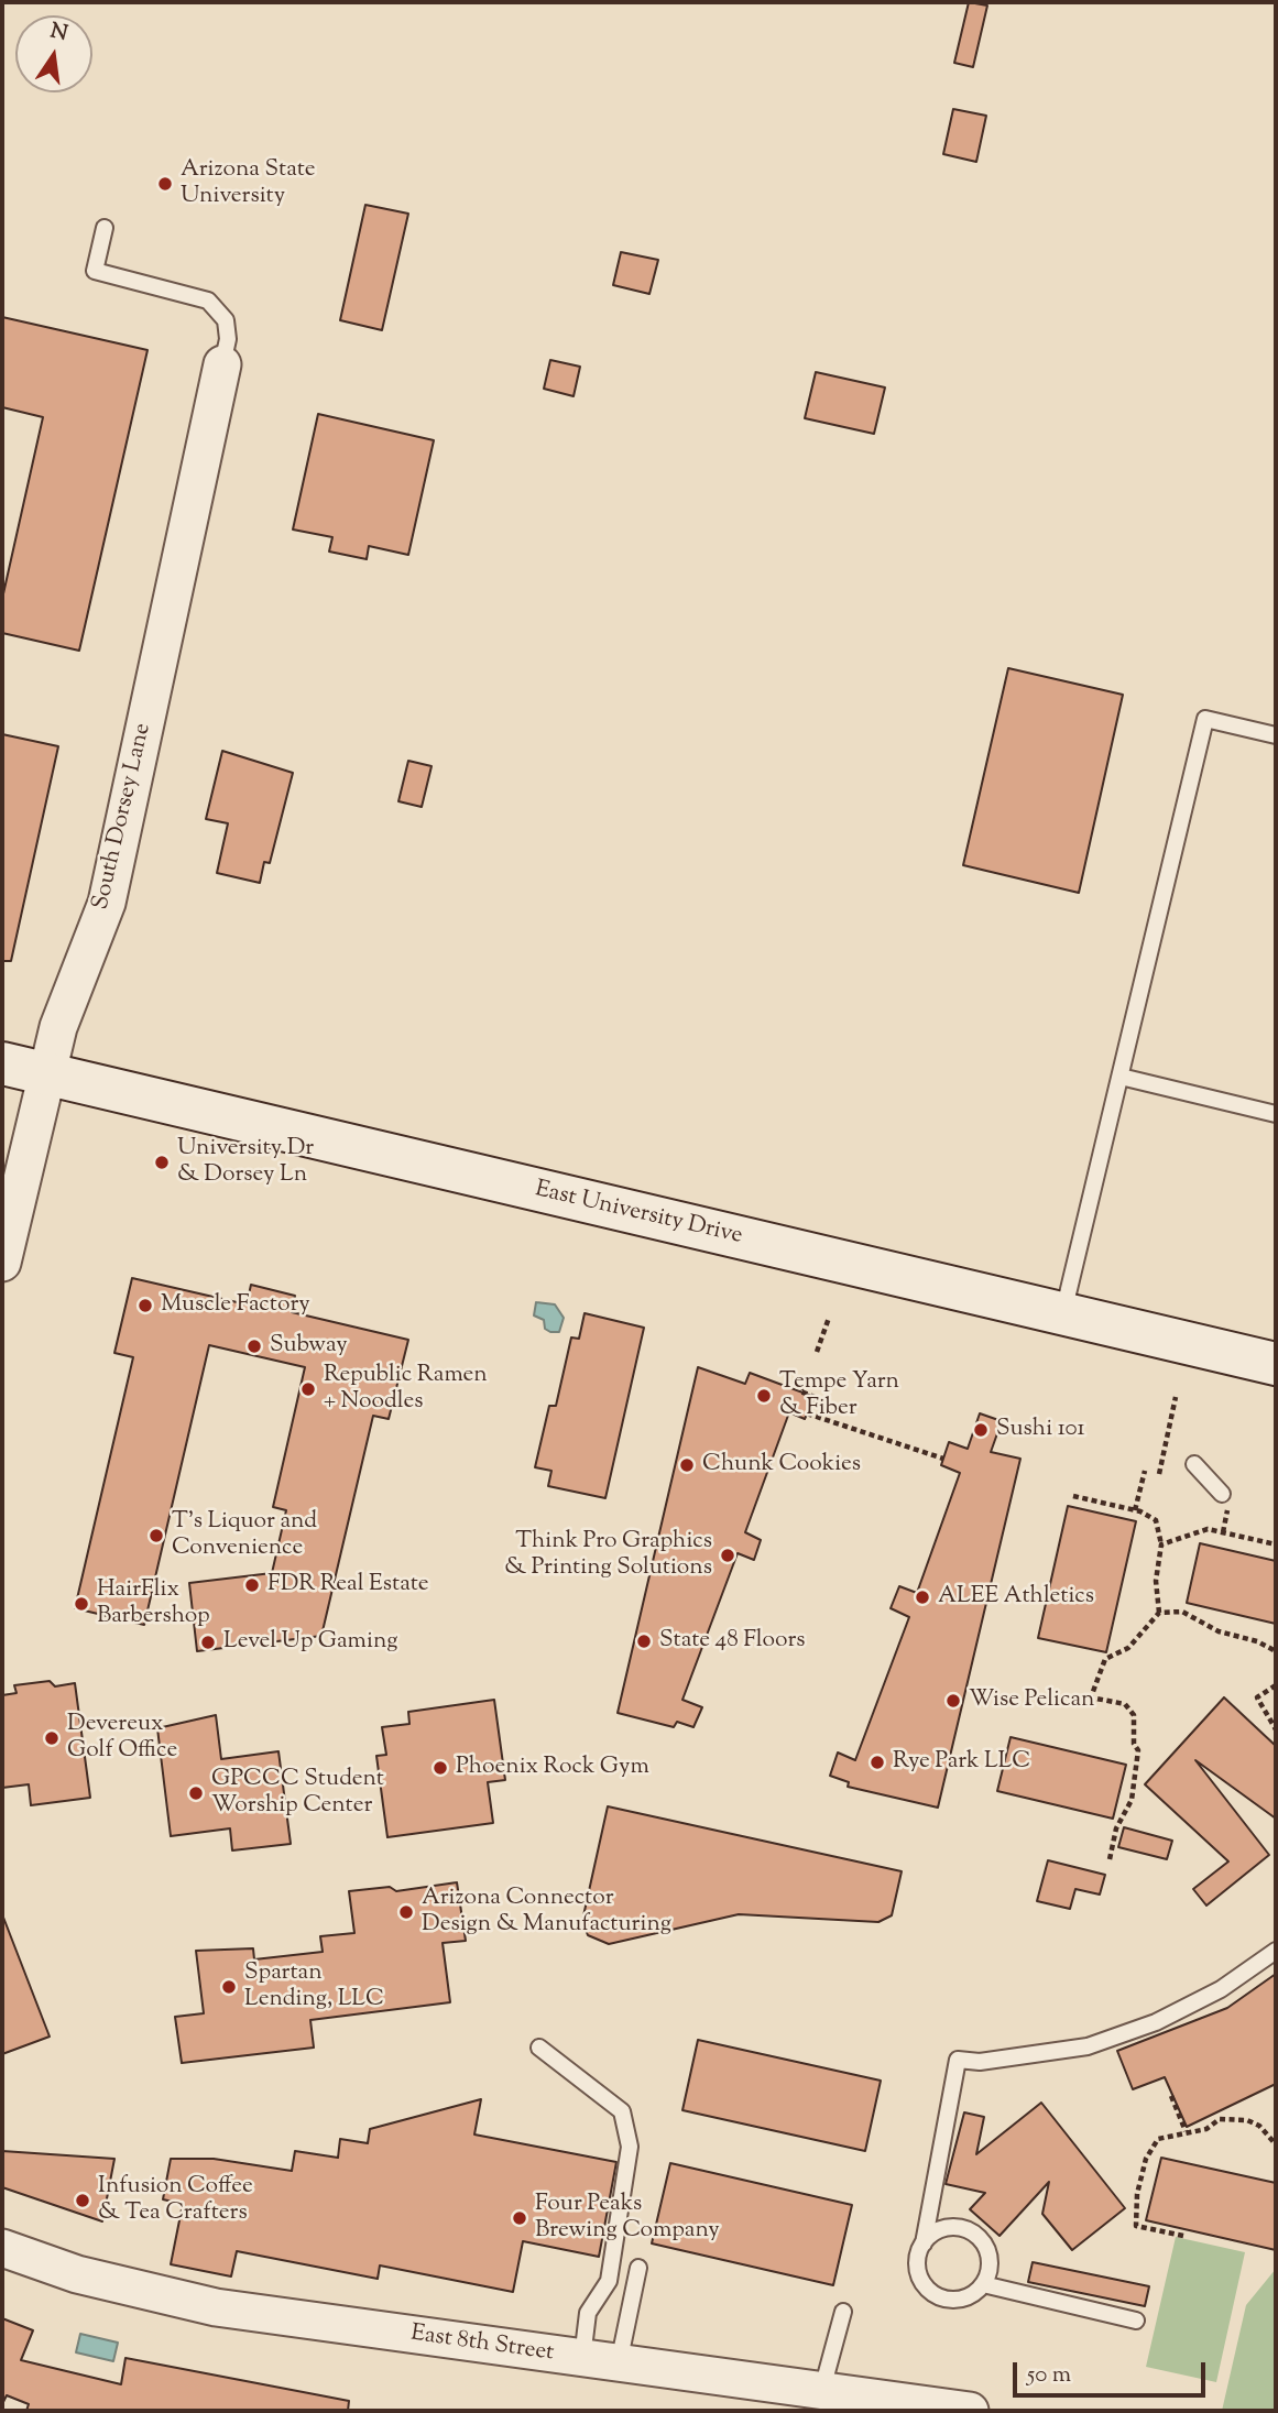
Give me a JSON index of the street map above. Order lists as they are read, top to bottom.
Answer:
{
  "streets": {
    "main road": ["East University Drive"],
    "street": ["South Dorsey Lane", "East 8th Street"]
  },
  "crossings": [
    ["South Dorsey Lane", "East University Drive"]
  ],
  "places": [
    "Arizona State University",
    "University Dr & Dorsey Ln",
    "Muscle Factory",
    "Subway",
    "Republic Ramen + Noodles",
    "Tempe Yarn & Fiber",
    "Sushi 101",
    "Chunk Cookies",
    "T's Liquor and Convenience",
    "Think Pro Graphics & Printing Solutions",
    "FDR Real Estate",
    "ALEE Athletics",
    "HairFlix Barbershop",
    "State 48 Floors",
    "Level Up Gaming",
    "Wise Pelican",
    "Devereux Golf Office",
    "Rye Park LLC",
    "Phoenix Rock Gym",
    "GPCCC Student Worship Center",
    "Arizona Connector Design & Manufacturing",
    "Spartan Lending, LLC",
    "Infusion Coffee & Tea Crafters",
    "Four Peaks Brewing Company"
  ],
  "scale_bar": "50 m",
  "north": "top"
}
